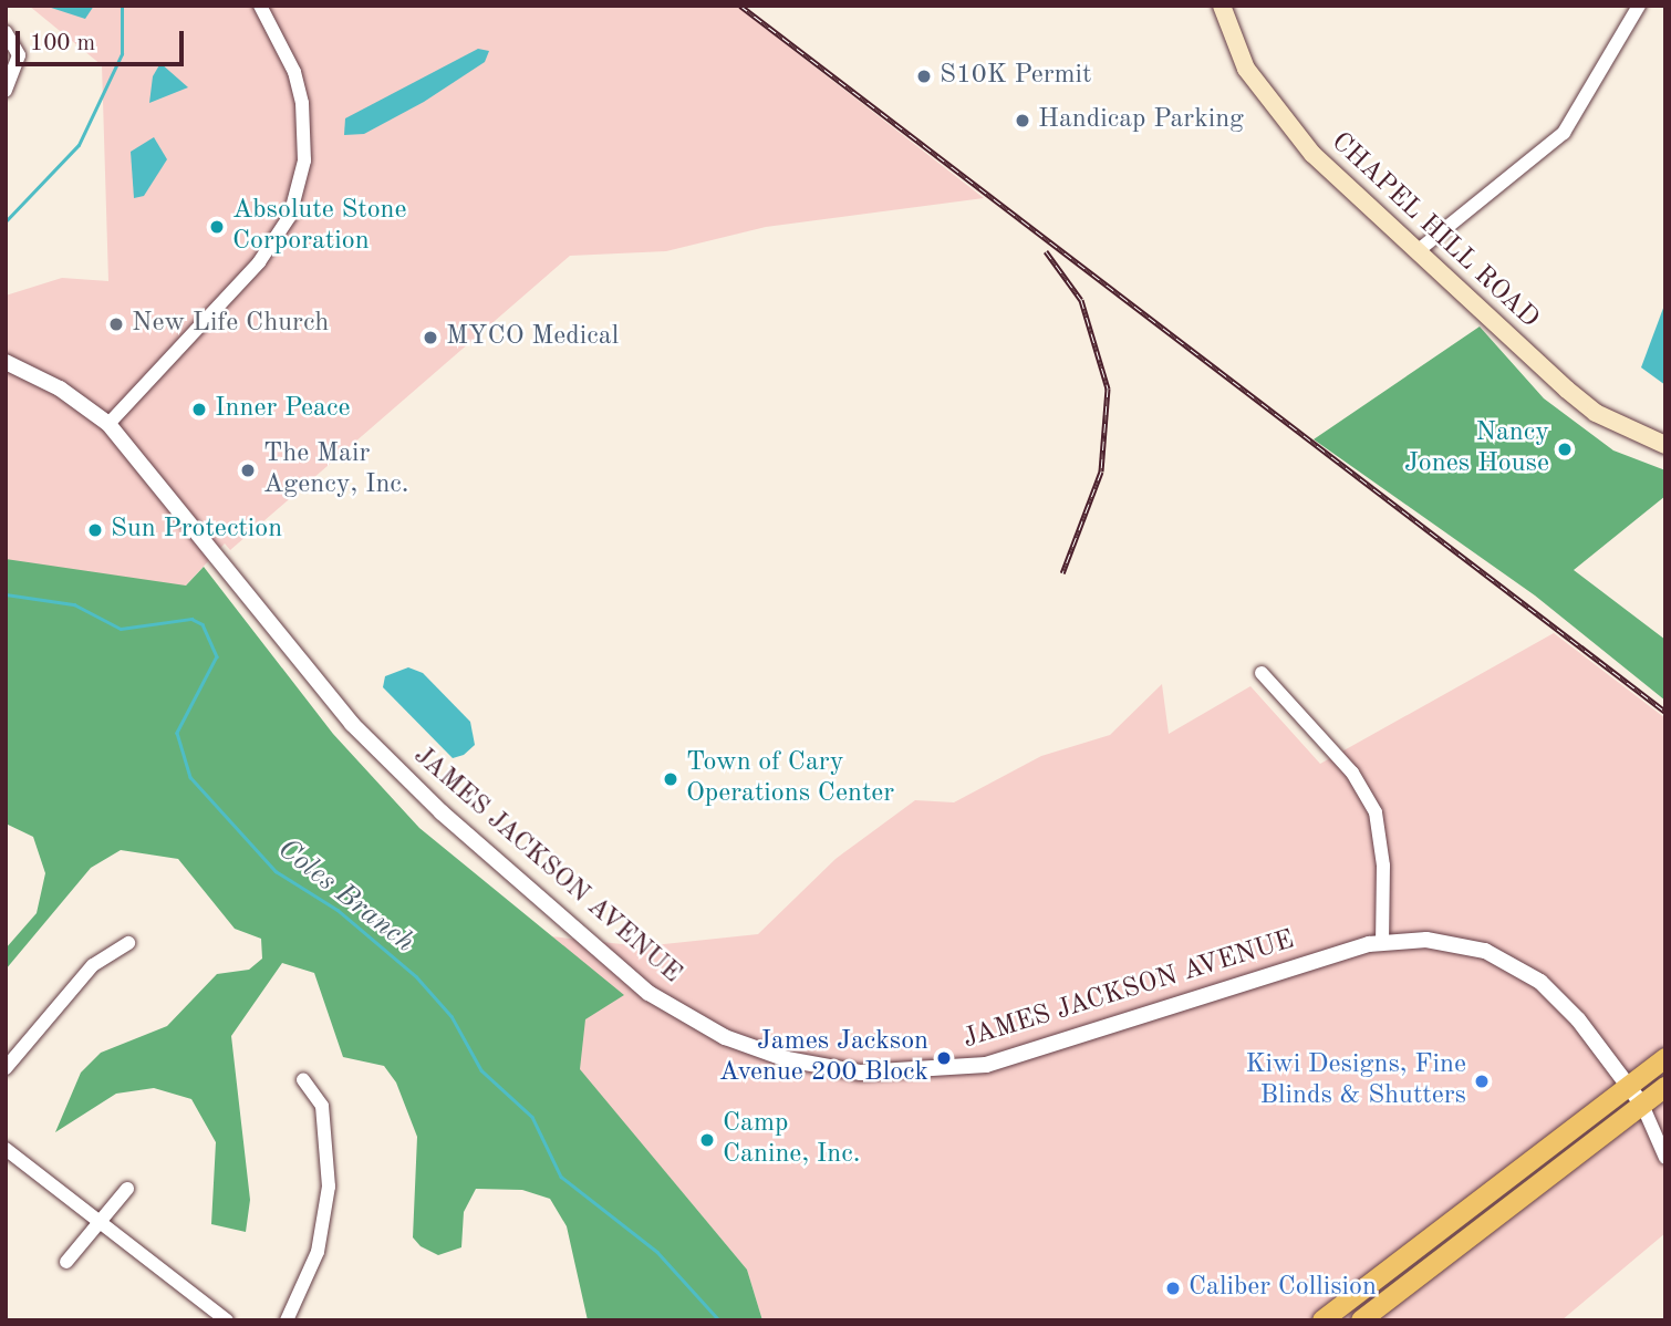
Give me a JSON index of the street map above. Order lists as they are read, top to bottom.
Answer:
{
  "streets": {
    "main road": ["CHAPEL HILL ROAD"],
    "street": ["JAMES JACKSON AVENUE"]
  },
  "water": ["Coles Branch"],
  "places": [
    "S10K Permit",
    "Handicap Parking",
    "Absolute Stone Corporation",
    "New Life Church",
    "MYCO Medical",
    "Inner Peace",
    "Nancy Jones House",
    "The Mair Agency, Inc.",
    "Sun Protection",
    "Town of Cary Operations Center",
    "James Jackson Avenue 200 Block",
    "Kiwi Designs, Fine Blinds & Shutters",
    "Camp Canine, Inc.",
    "Caliber Collision"
  ],
  "scale_bar": "100 m"
}
